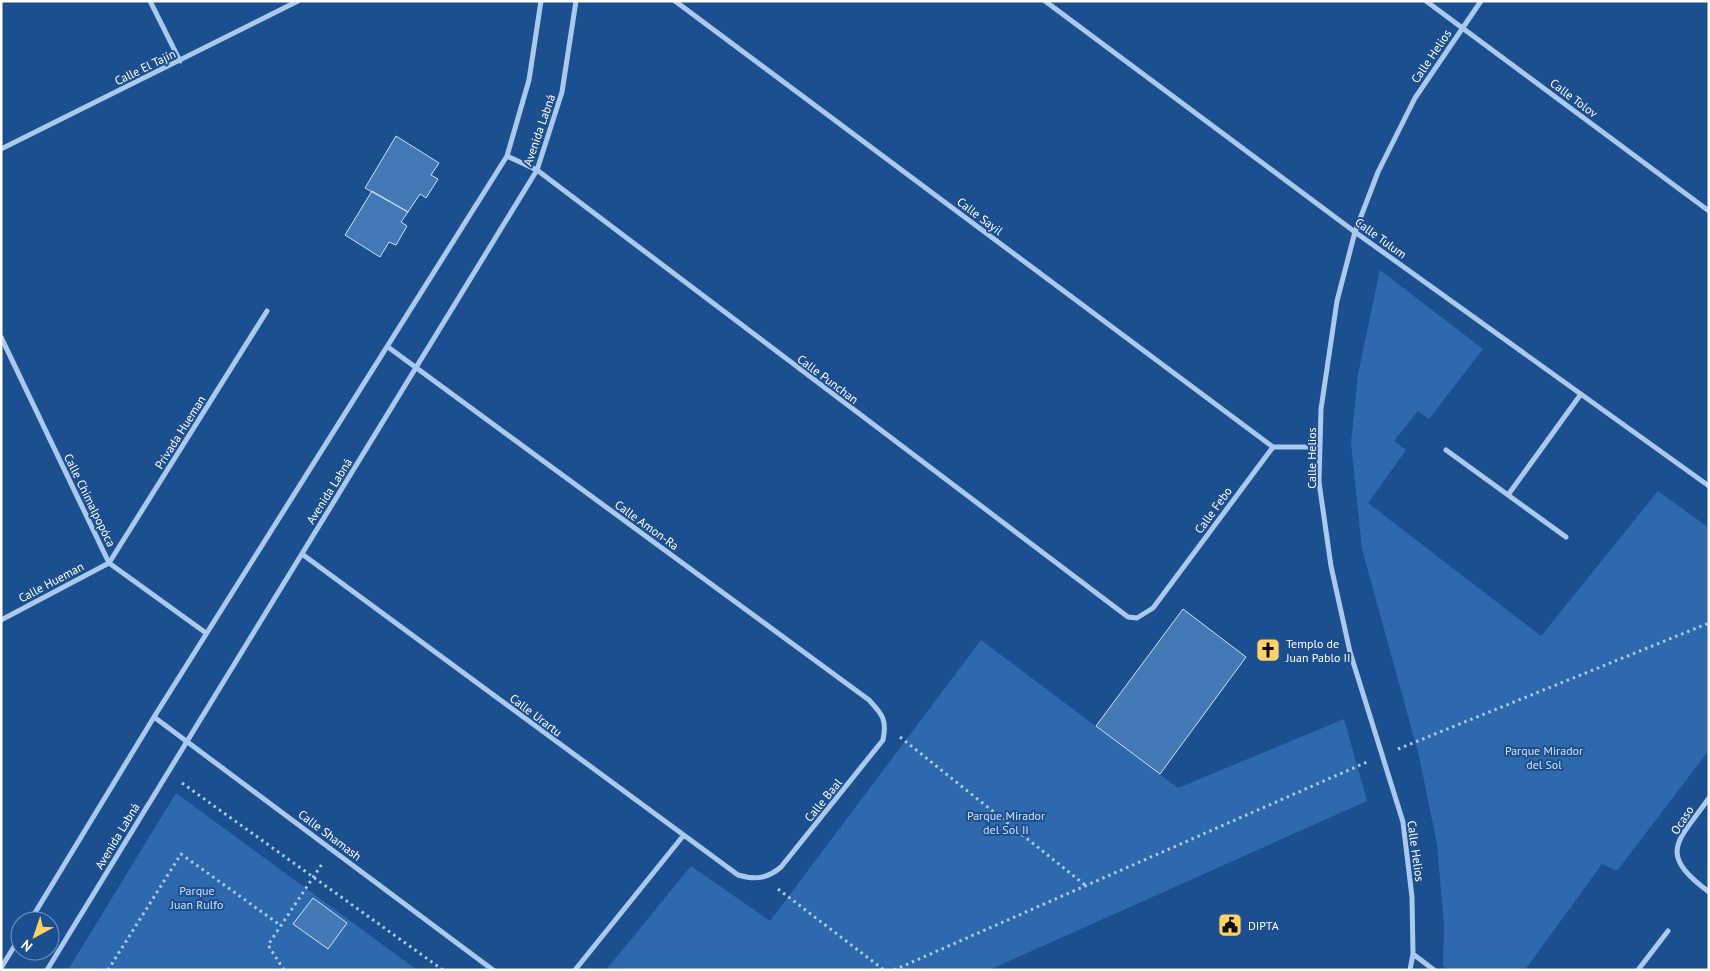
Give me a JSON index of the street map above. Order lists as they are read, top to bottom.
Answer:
{
  "streets": {
    "street": [
      "Calle Helios",
      "Calle El Tajín",
      "Calle Tolov",
      "Avenida Labná",
      "Calle Sayil",
      "Calle Tulum",
      "Calle Punchan",
      "Privada Hueman",
      "Calle Chimalpopóca",
      "Calle Febo",
      "Calle Amon-Ra",
      "Calle Hueman",
      "Calle Urartu",
      "Calle Baal",
      "Ocaso",
      "Calle Shamash"
    ]
  },
  "crossings": [
    ["Calle Helios", "Calle Tolov"],
    ["Calle Helios", "Calle Tulum"],
    ["Avenida Labná", "Calle Punchan"],
    ["Avenida Labná", "Calle Chimalpopóca"],
    ["Avenida Labná", "Calle Amon-Ra"],
    ["Avenida Labná", "Calle Urartu"],
    ["Avenida Labná", "Calle Shamash"],
    ["Calle Sayil", "Calle Febo"],
    ["Calle Punchan", "Calle Febo"],
    ["Privada Hueman", "Calle Chimalpopóca"],
    ["Privada Hueman", "Calle Hueman"],
    ["Calle Chimalpopóca", "Calle Hueman"],
    ["Calle Amon-Ra", "Calle Baal"],
    ["Calle Urartu", "Calle Baal"]
  ],
  "parks": ["Parque Mirador del Sol", "Parque Mirador del Sol II", "Parque Juan Rulfo"],
  "places": {
    "church": ["Templo de Juan Pablo II"],
    "public building": ["DIPTA"]
  },
  "north": "bottom left"
}
